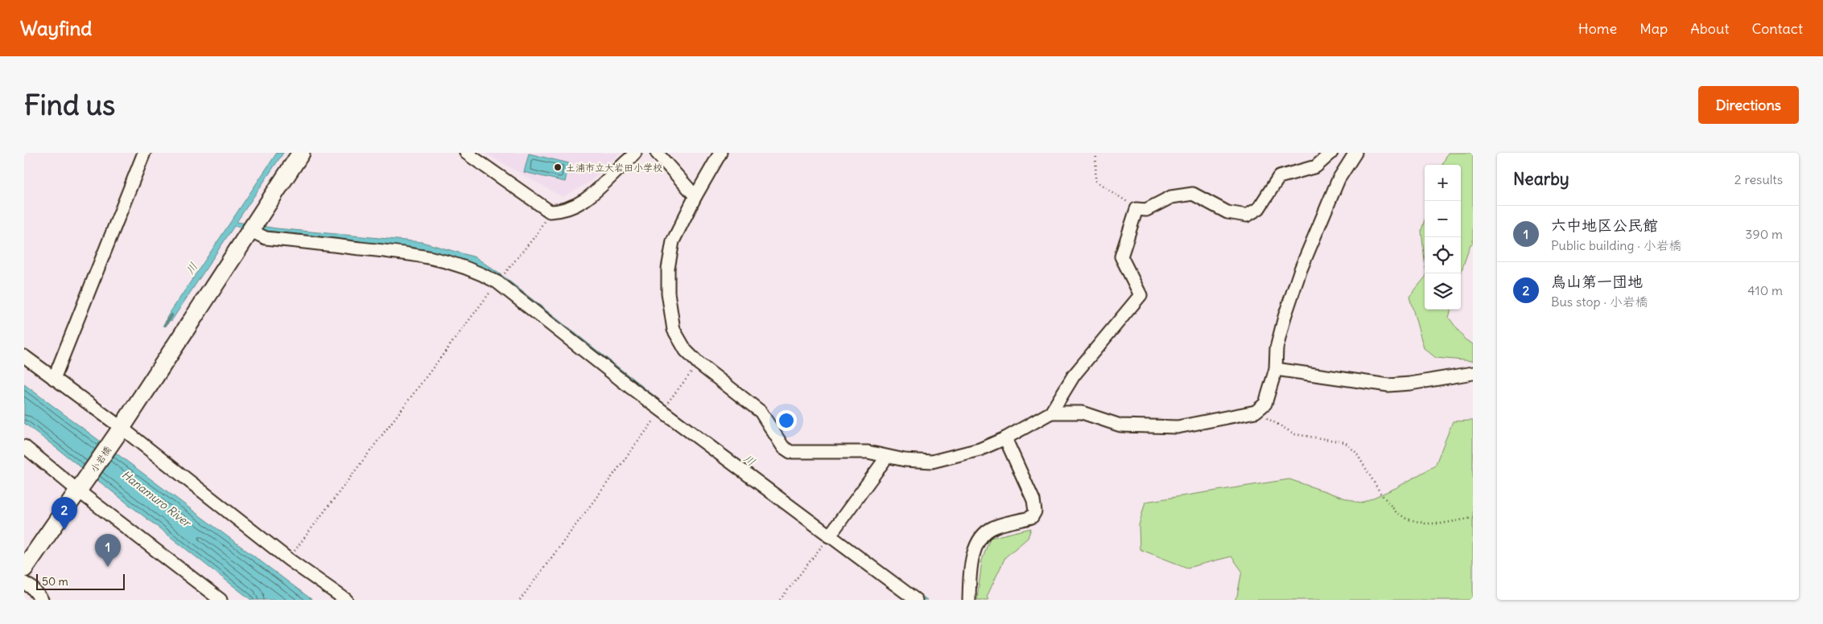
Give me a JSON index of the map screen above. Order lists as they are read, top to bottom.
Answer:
{
  "streets": {
    "street": ["小岩橋"]
  },
  "water": ["川", "Hanamuro River"],
  "places": ["土浦市立大岩田小学校"],
  "scale_bar": "50 m",
  "page": {
    "header": "Wayfind",
    "nav": [
      "Home",
      "Map",
      "About",
      "Contact"
    ],
    "buttons": "Directions",
    "title": "Find us",
    "heading": ["Nearby", "2 results"],
    "map_buttons": ["+", "−"],
    "list": [
      {
        "mark": "1",
        "name": "六中地区公民館",
        "note": "Public building · 小岩橋",
        "value": "390 m"
      },
      {
        "mark": "2",
        "name": "烏山第一団地",
        "note": "Bus stop · 小岩橋",
        "value": "410 m"
      }
    ],
    "pins": ["2", "1"],
    "scale": "50 m"
  }
}
